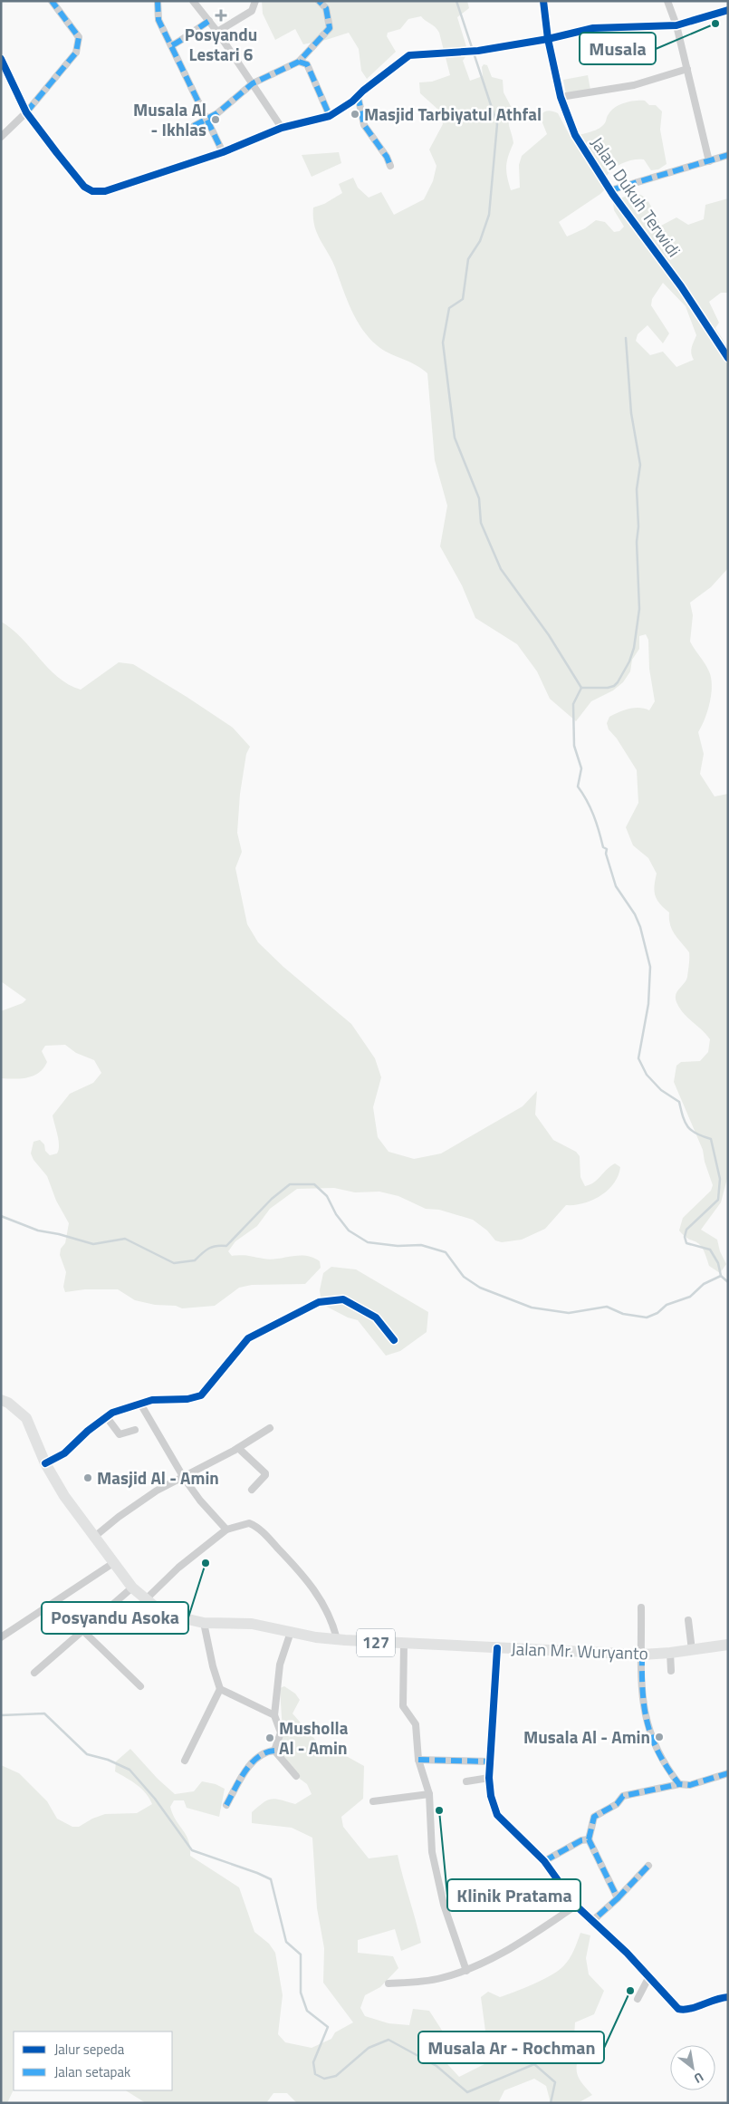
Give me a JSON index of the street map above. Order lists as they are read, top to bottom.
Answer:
{
  "streets": {
    "main road": ["127", "Jalan Mr. Wuryanto"],
    "street": ["Jalan Dukuh Terwidi"]
  },
  "places": {
    "health": ["Posyandu Lestari 6"],
    "other": [
      "Musala",
      "Masjid Tarbiyatul Athfal",
      "Musala Al - Ikhlas",
      "Masjid Al - Amin",
      "Posyandu Asoka",
      "Musala Al - Amin",
      "Musholla Al - Amin",
      "Klinik Pratama",
      "Musala Ar - Rochman"
    ]
  },
  "legend": ["Jalur sepeda", "Jalan setapak"],
  "north": "bottom right"
}
